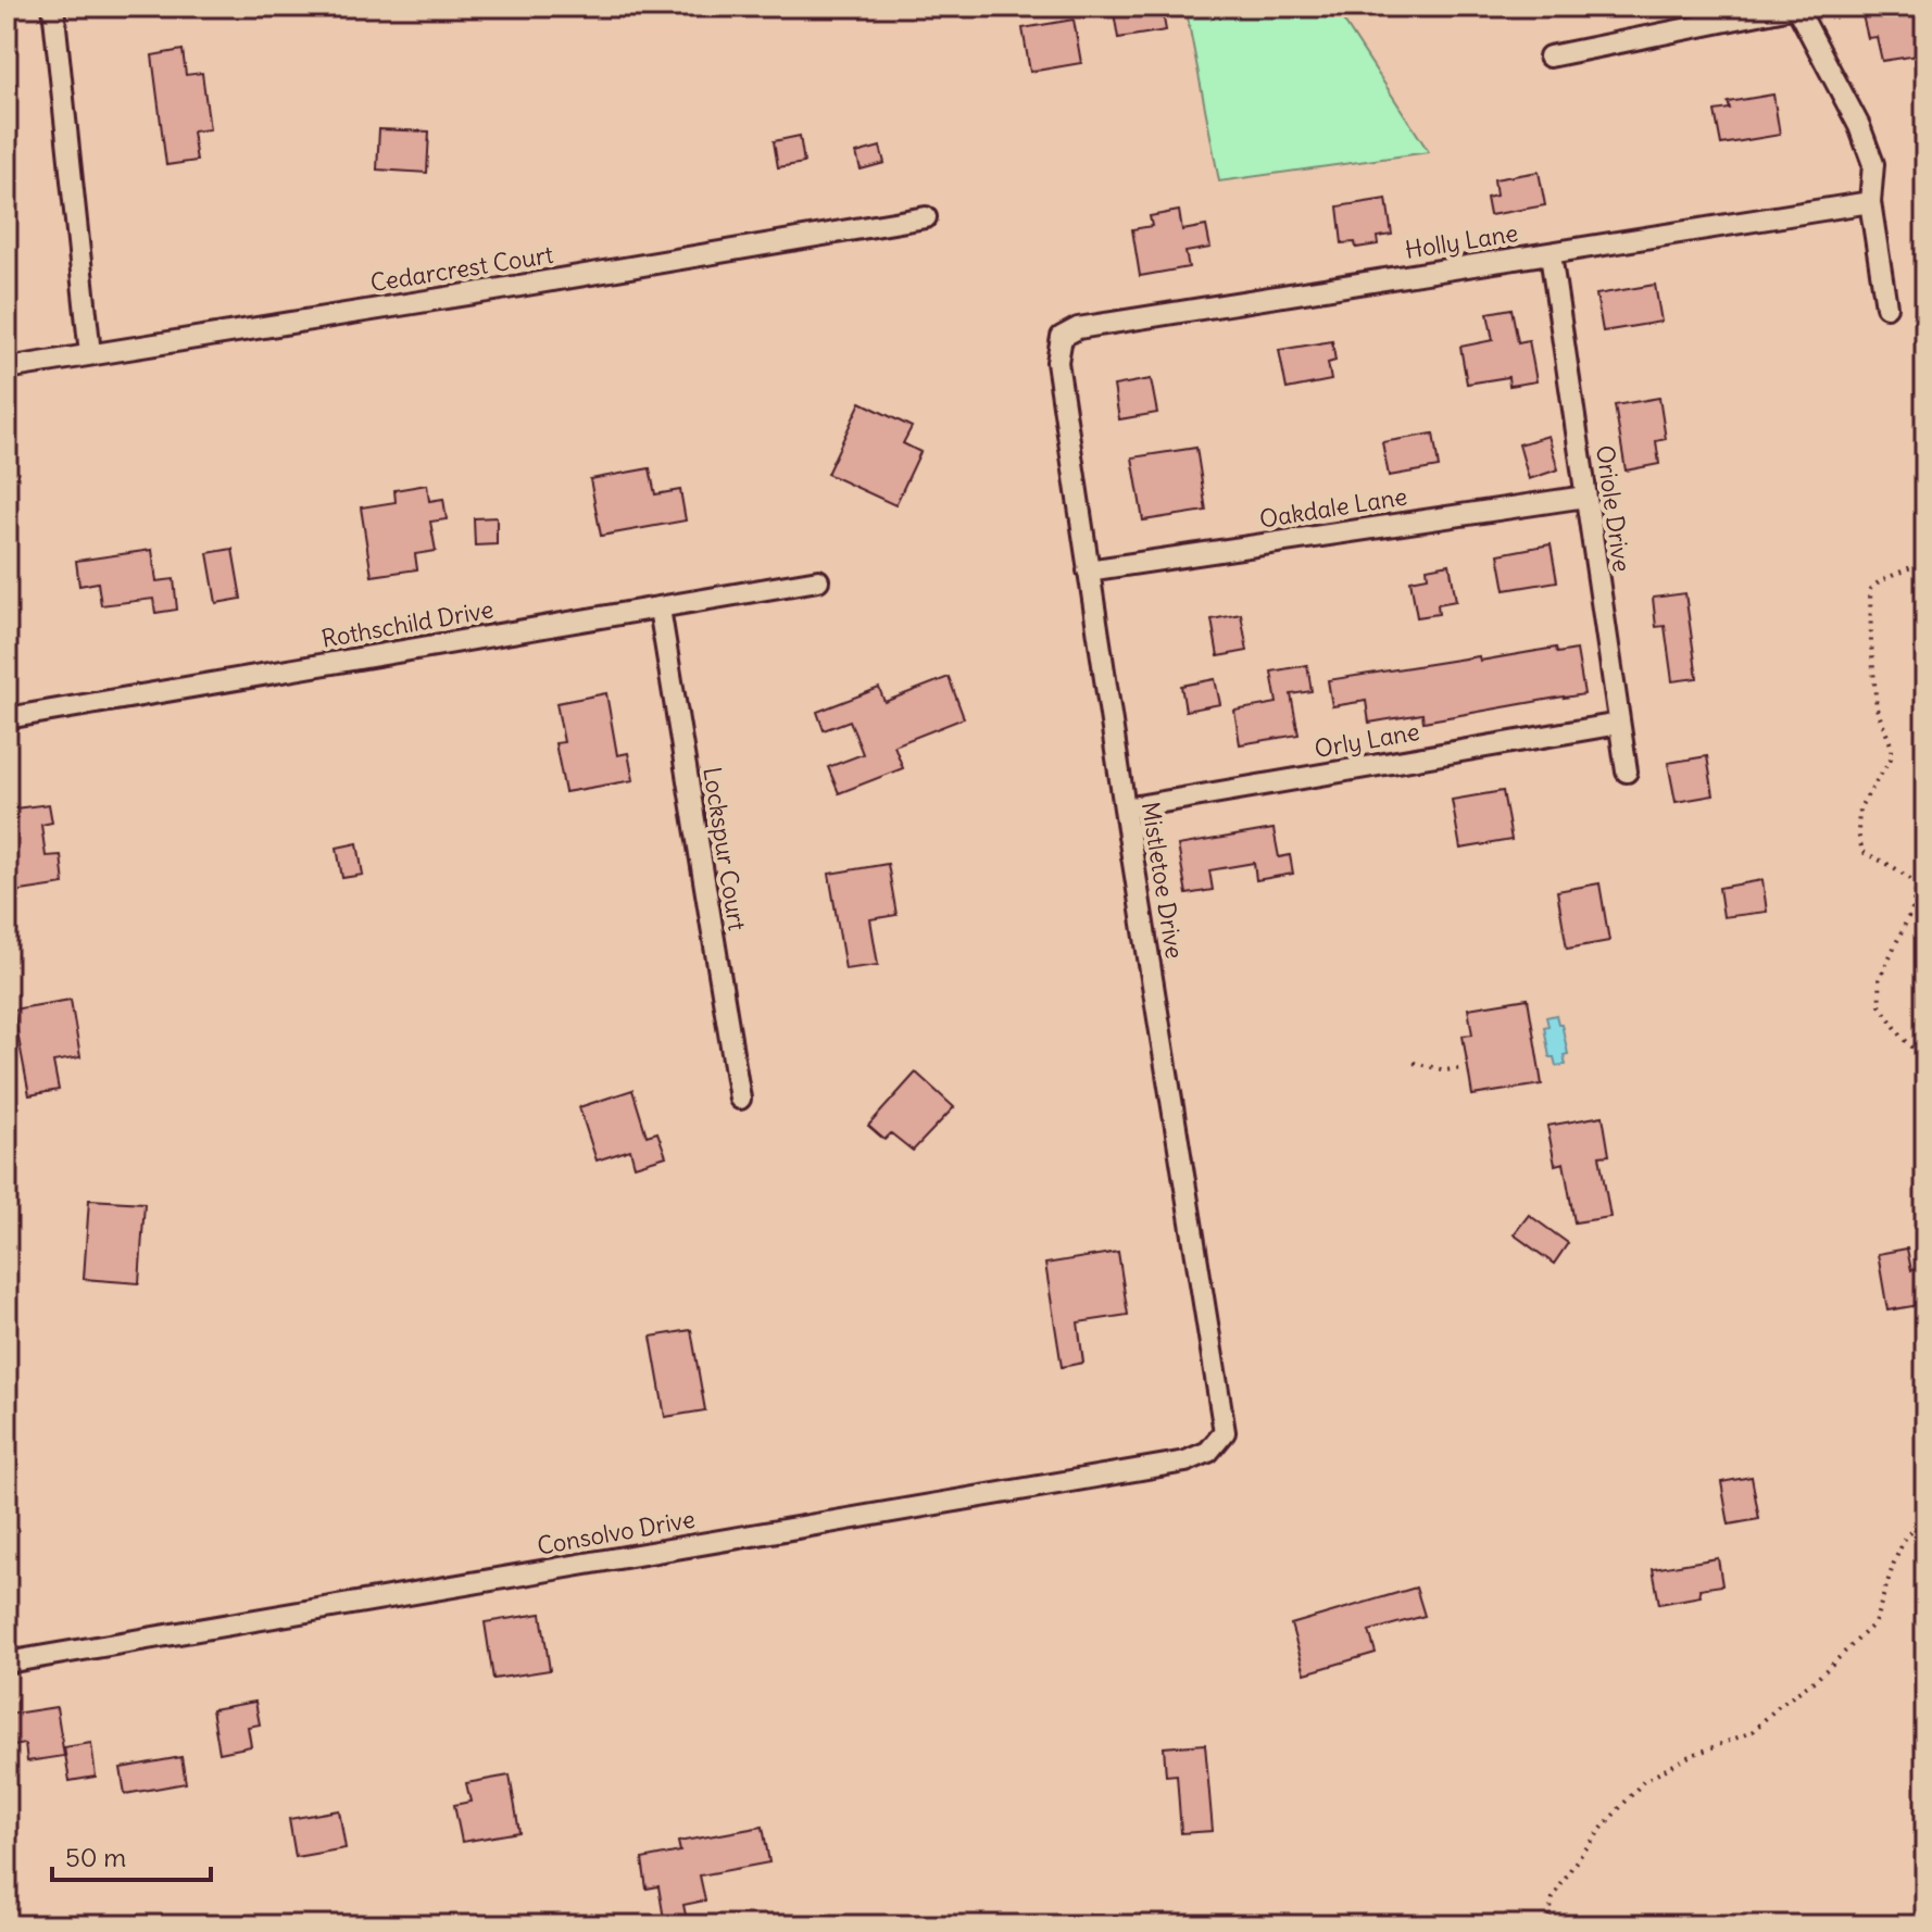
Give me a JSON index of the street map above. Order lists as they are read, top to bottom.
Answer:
{
  "streets": {
    "street": [
      "Holly Lane",
      "Cedarcrest Court",
      "Oakdale Lane",
      "Oriole Drive",
      "Rothschild Drive",
      "Orly Lane",
      "Lockspur Court",
      "Mistletoe Drive",
      "Consolvo Drive"
    ]
  },
  "crossings": [
    ["Holly Lane", "Oriole Drive"],
    ["Holly Lane", "Mistletoe Drive"],
    ["Oakdale Lane", "Oriole Drive"],
    ["Oakdale Lane", "Mistletoe Drive"],
    ["Oriole Drive", "Orly Lane"],
    ["Rothschild Drive", "Lockspur Court"],
    ["Orly Lane", "Mistletoe Drive"],
    ["Mistletoe Drive", "Consolvo Drive"]
  ],
  "scale_bar": "50 m"
}
